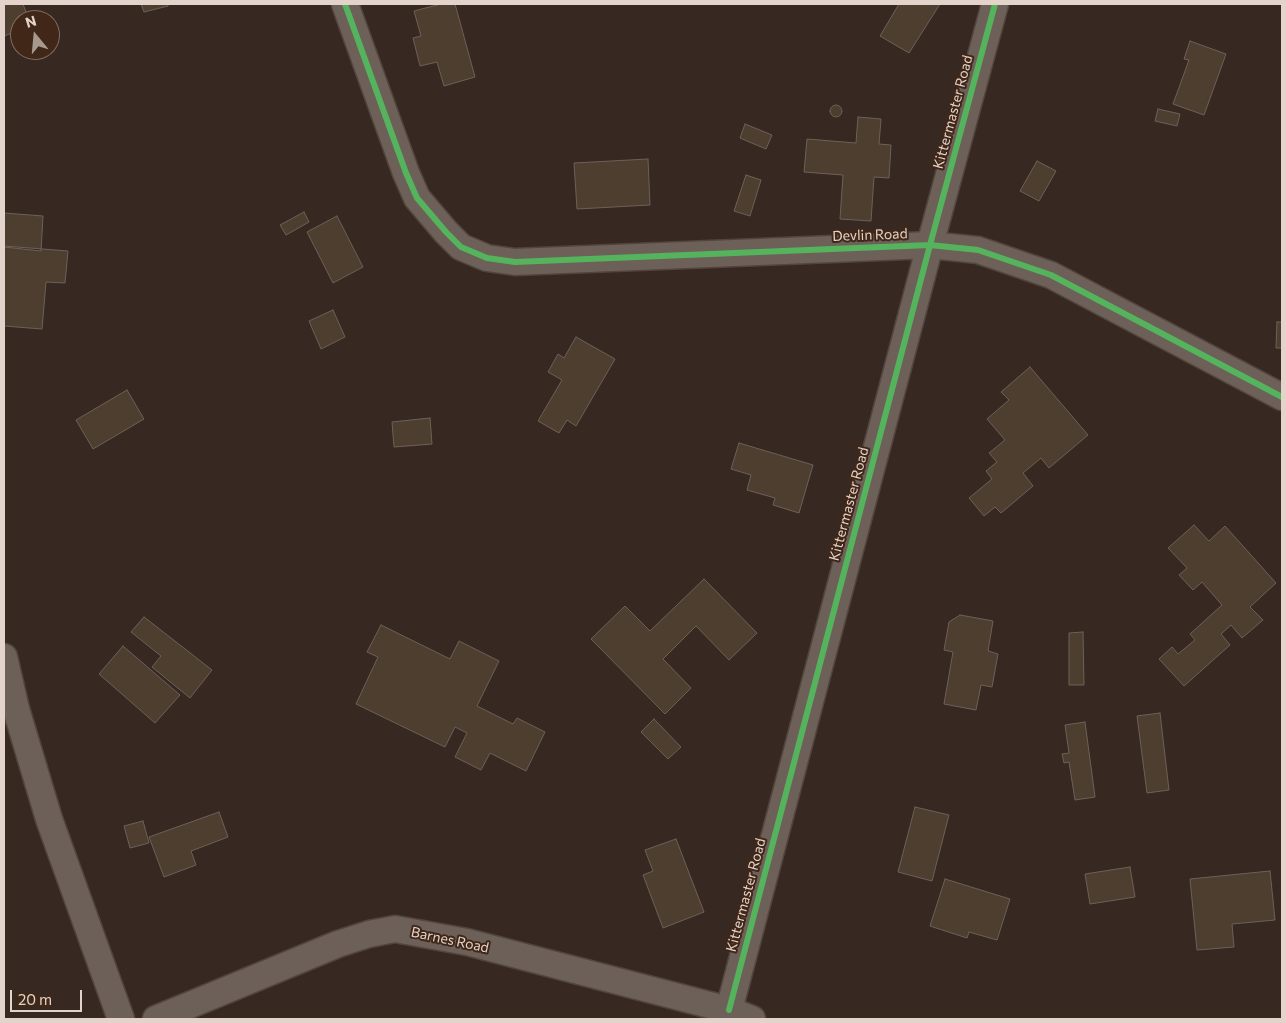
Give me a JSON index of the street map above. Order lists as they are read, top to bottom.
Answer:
{
  "streets": {
    "street": ["Kittermaster Road", "Devlin Road", "Barnes Road"]
  },
  "crossings": [
    ["Kittermaster Road", "Devlin Road"],
    ["Kittermaster Road", "Barnes Road"]
  ],
  "scale_bar": "20 m",
  "north": "top"
}
